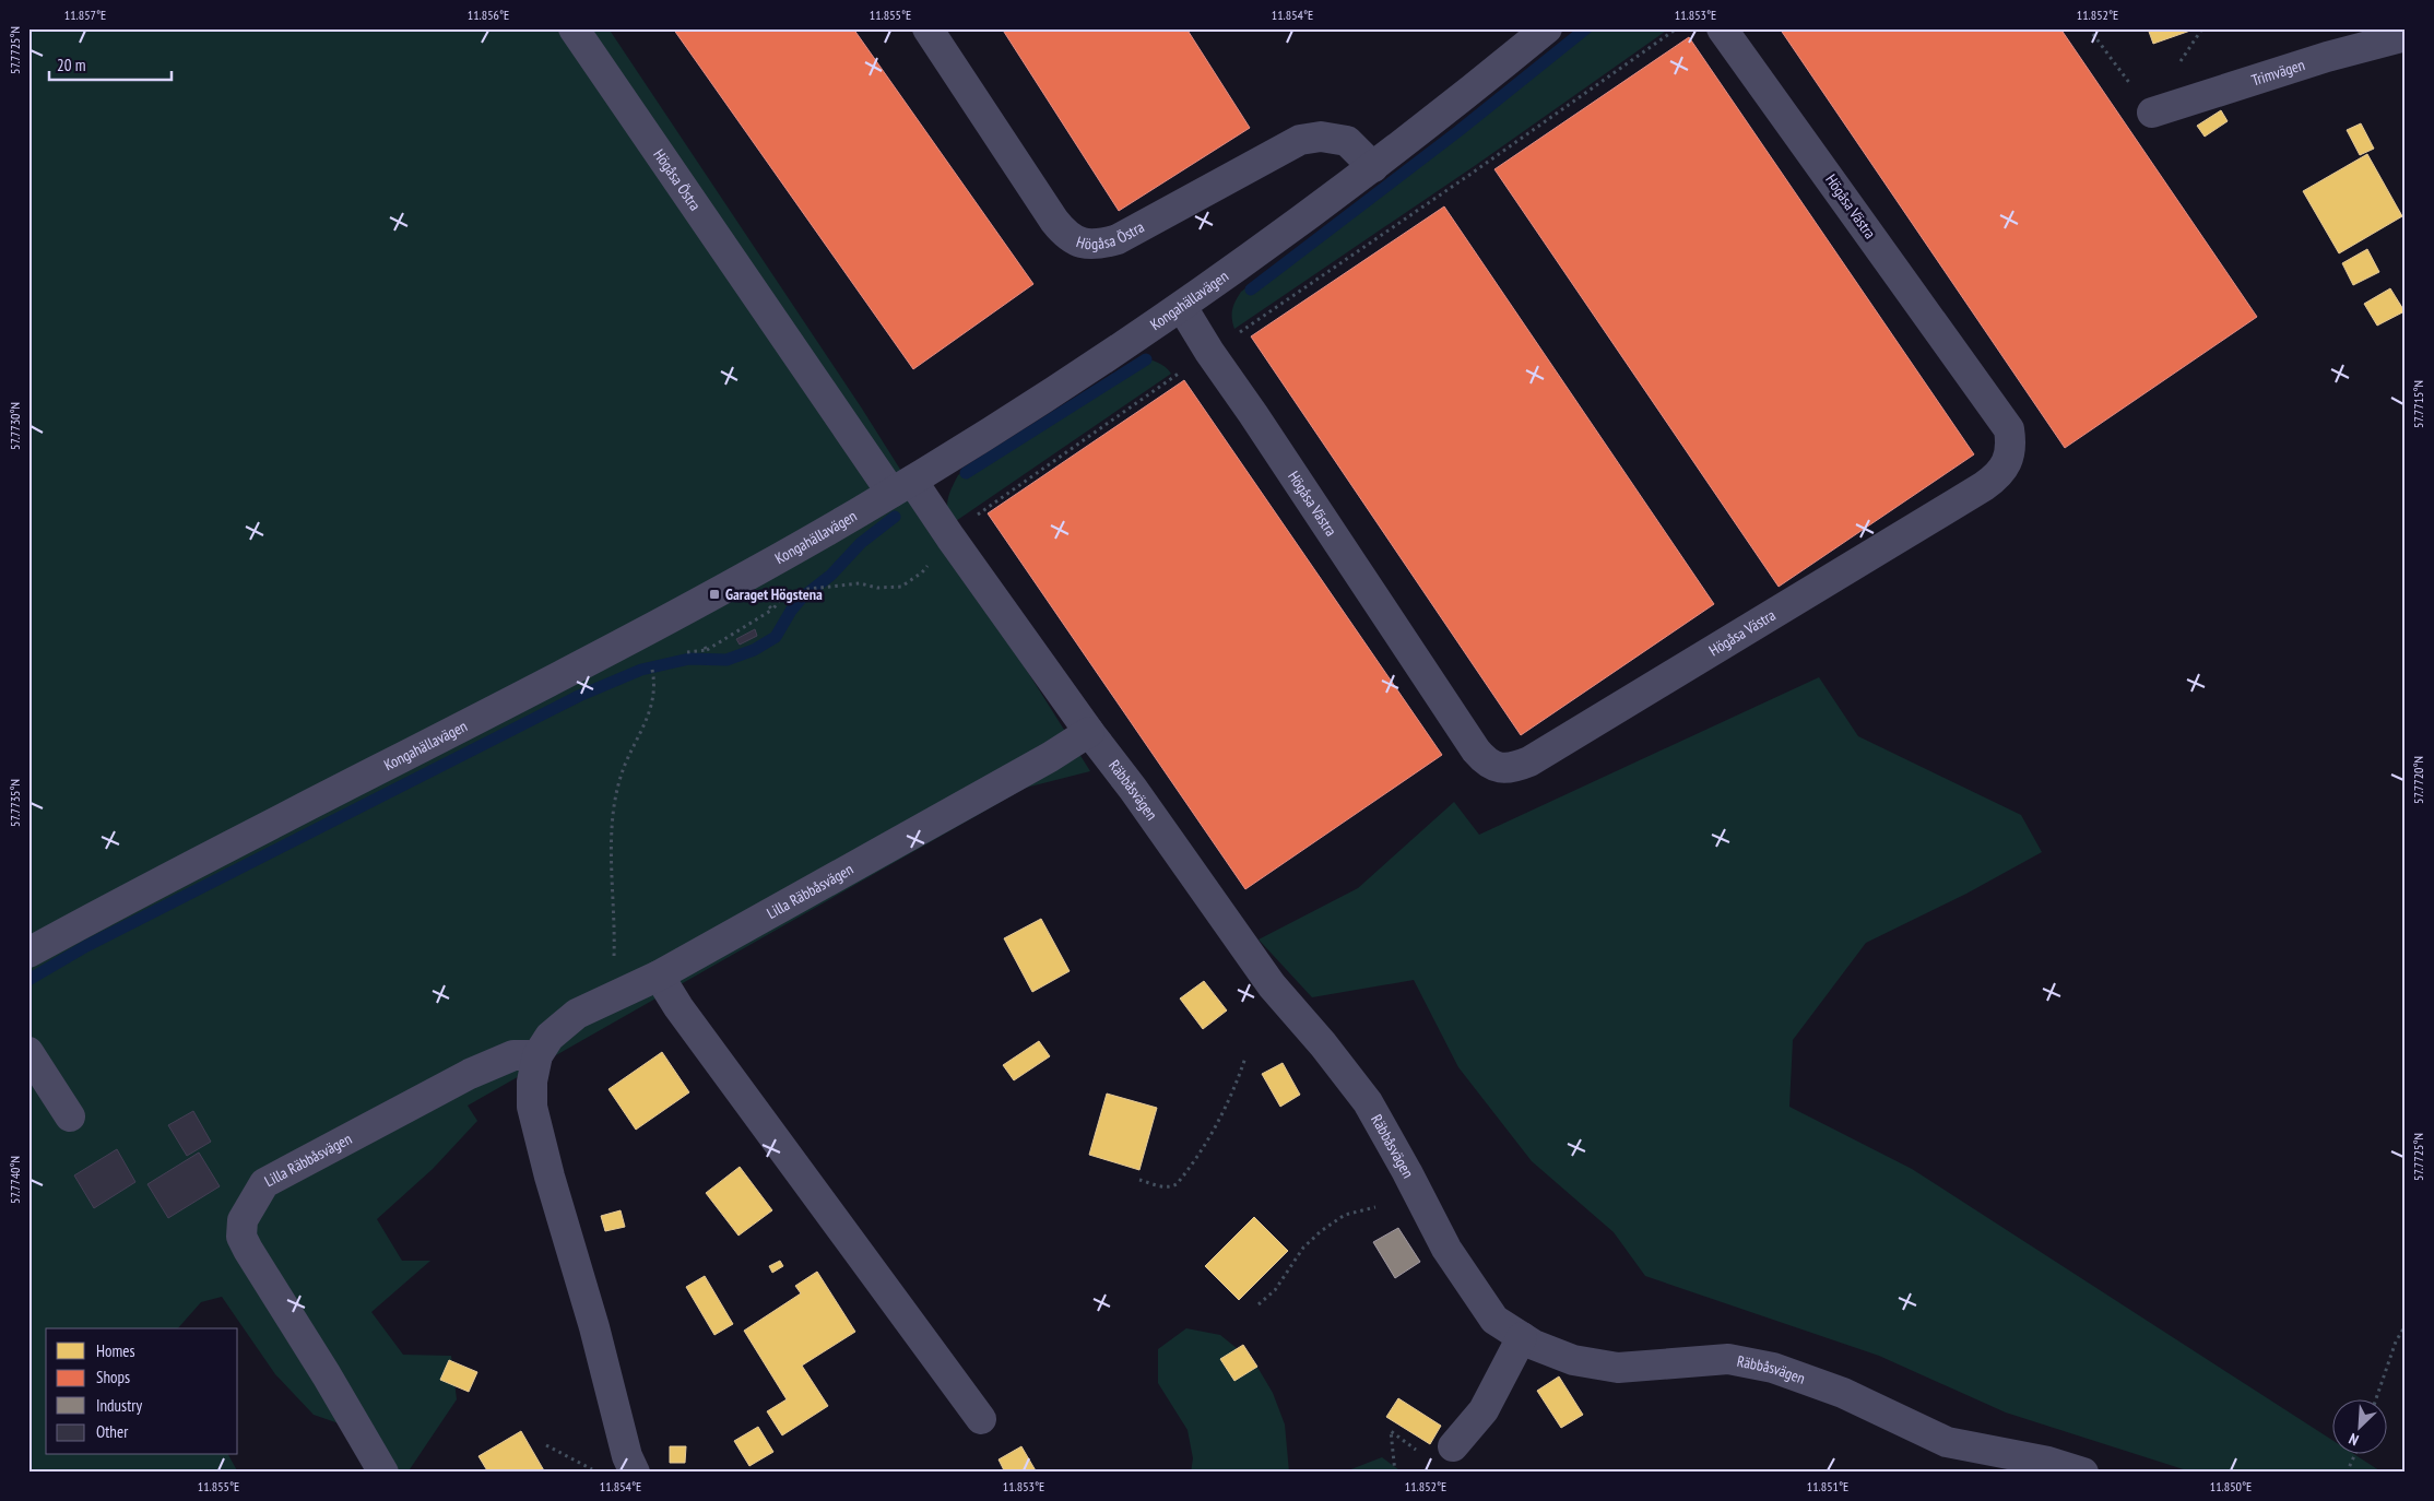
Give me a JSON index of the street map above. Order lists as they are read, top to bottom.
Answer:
{
  "streets": {
    "street": [
      "Trimvägen",
      "Högåsa Östra",
      "Högåsa Västra",
      "Kongahällavägen",
      "Räbbåsvägen",
      "Lilla Räbbåsvägen"
    ]
  },
  "crossings": [
    ["Högåsa Östra", "Kongahällavägen"],
    ["Högåsa Östra", "Räbbåsvägen"],
    ["Högåsa Västra", "Kongahällavägen"],
    ["Kongahällavägen", "Räbbåsvägen"],
    ["Räbbåsvägen", "Lilla Räbbåsvägen"]
  ],
  "places": {
    "transit": ["Garaget Högstena"]
  },
  "legend": [
    "Homes",
    "Shops",
    "Industry",
    "Other"
  ],
  "scale_bar": "20 m",
  "north": "bottom left",
  "coordinates": [
    "11.857°E",
    "11.856°E",
    "11.855°E",
    "11.854°E",
    "11.853°E",
    "11.852°E",
    "57.7725°N",
    "57.7715°N",
    "57.7730°N",
    "57.7720°N",
    "57.7735°N",
    "57.7740°N",
    "11.851°E",
    "11.850°E"
  ]
}
